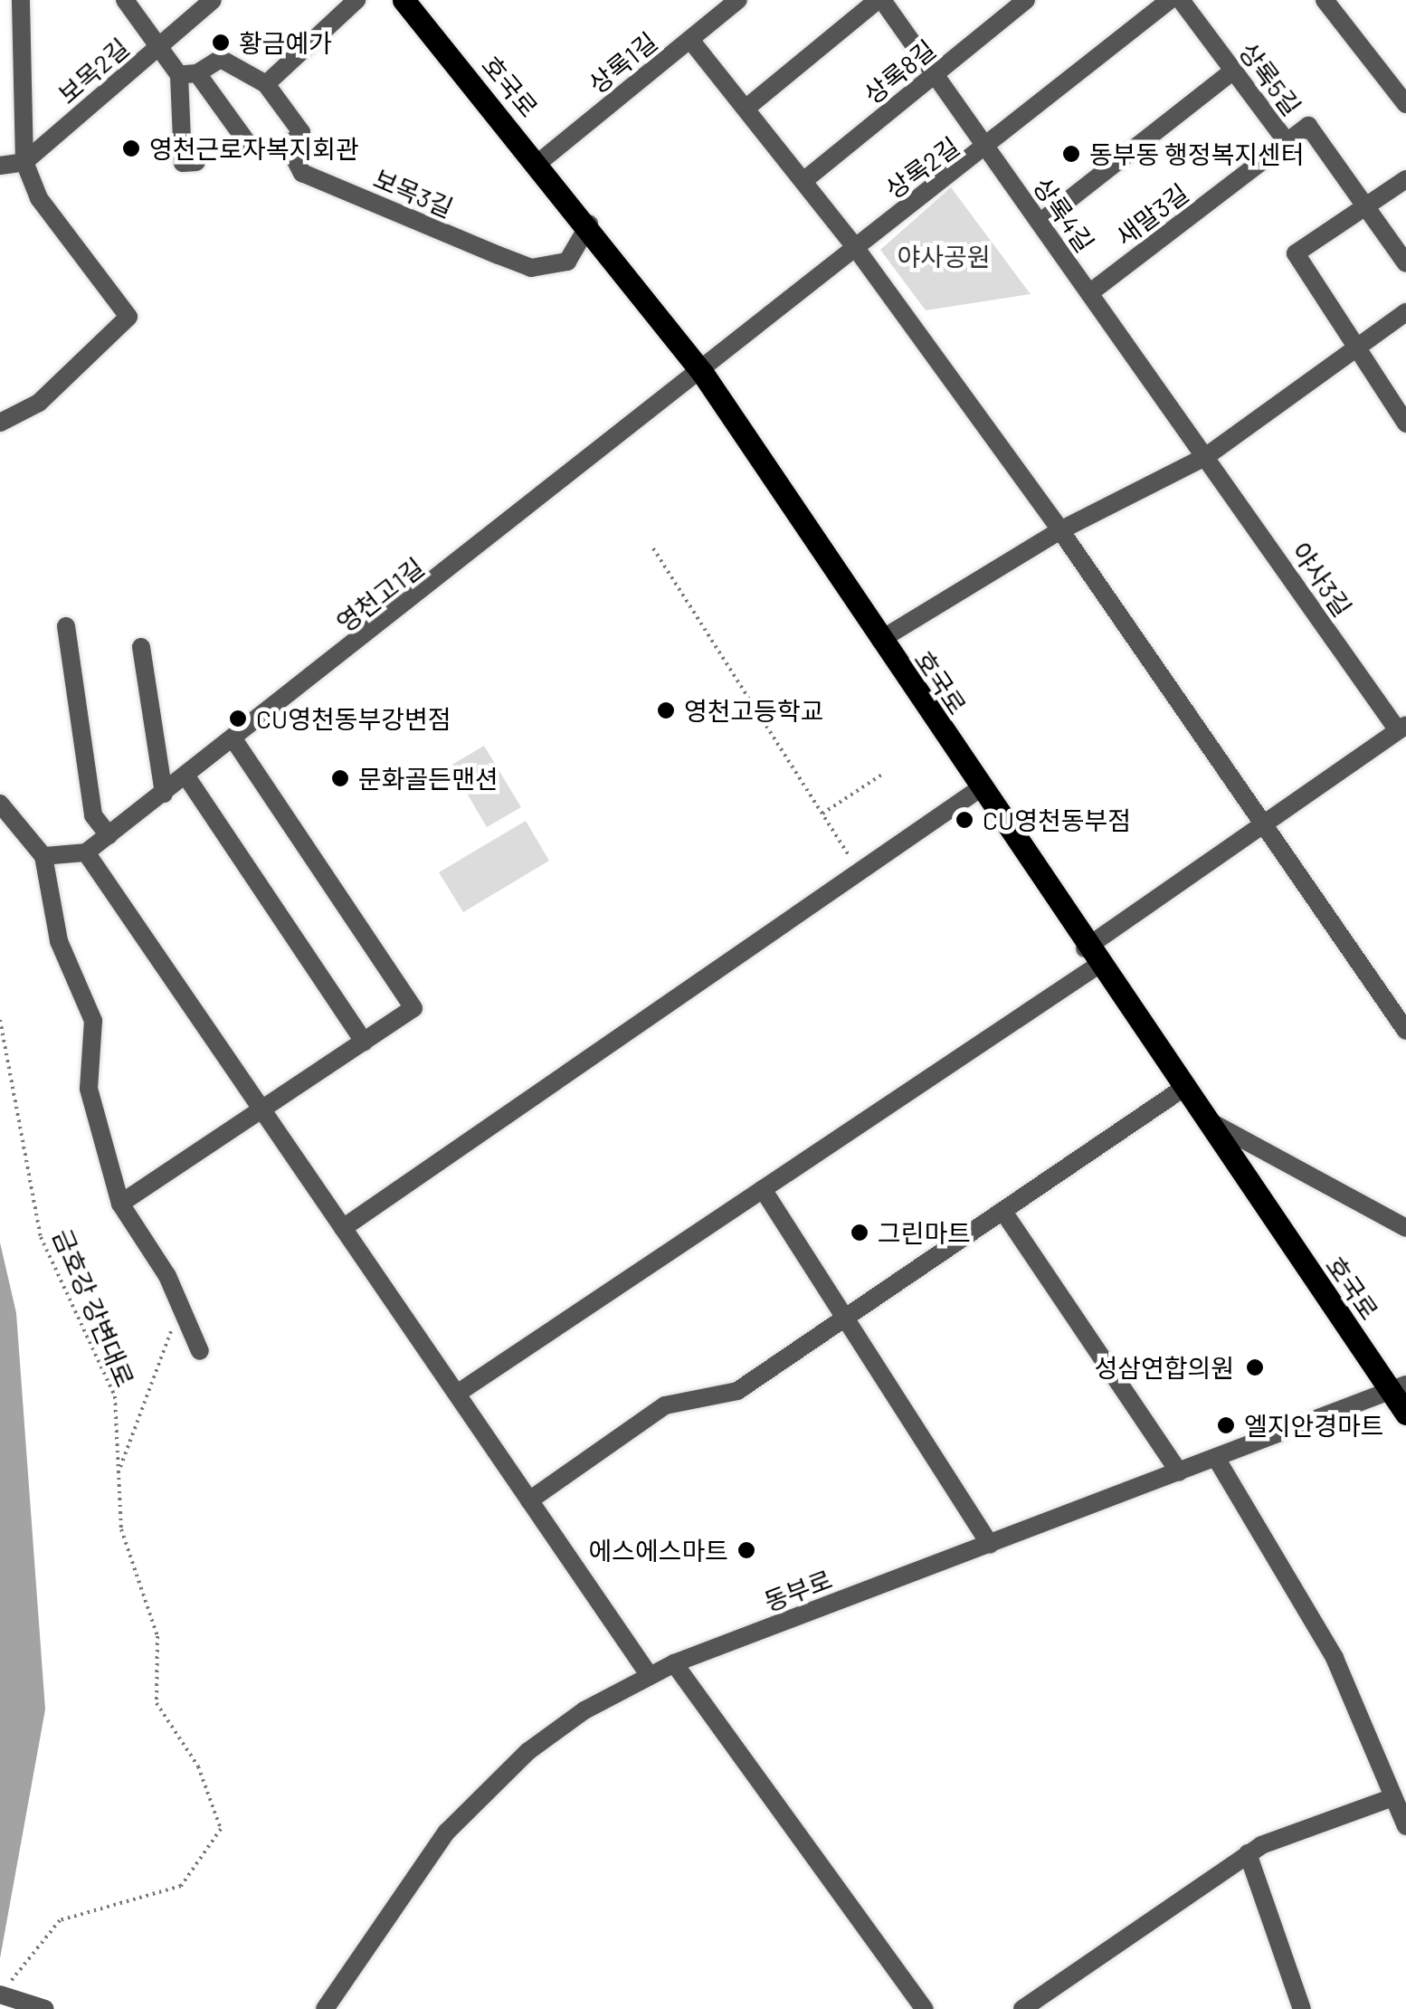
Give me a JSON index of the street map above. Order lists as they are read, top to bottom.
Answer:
{
  "streets": {
    "main road": ["호국로"],
    "street": [
      "상록1길",
      "보목2길",
      "상록8길",
      "상록5길",
      "상록2길",
      "보목3길",
      "상록4길",
      "새말3길",
      "야사3길",
      "영천고1길",
      "동부로"
    ],
    "path": ["금호강 강변대로"]
  },
  "crossings": [
    ["상록1길", "호국로"],
    ["상록8길", "상록4길"],
    ["상록5길", "새말3길"],
    ["호국로", "상록2길"],
    ["호국로", "보목3길"],
    ["호국로", "영천고1길"],
    ["호국로", "동부로"],
    ["상록2길", "상록4길"],
    ["상록2길", "영천고1길"],
    ["상록4길", "새말3길"],
    ["상록4길", "야사3길"]
  ],
  "parks": ["야사공원"],
  "places": [
    "황금예가",
    "영천근로자복지회관",
    "동부동 행정복지센터",
    "영천고등학교",
    "CU영천동부강변점",
    "문화골든맨션",
    "CU영천동부점",
    "그린마트",
    "성삼연합의원",
    "엘지안경마트",
    "에스에스마트"
  ]
}
